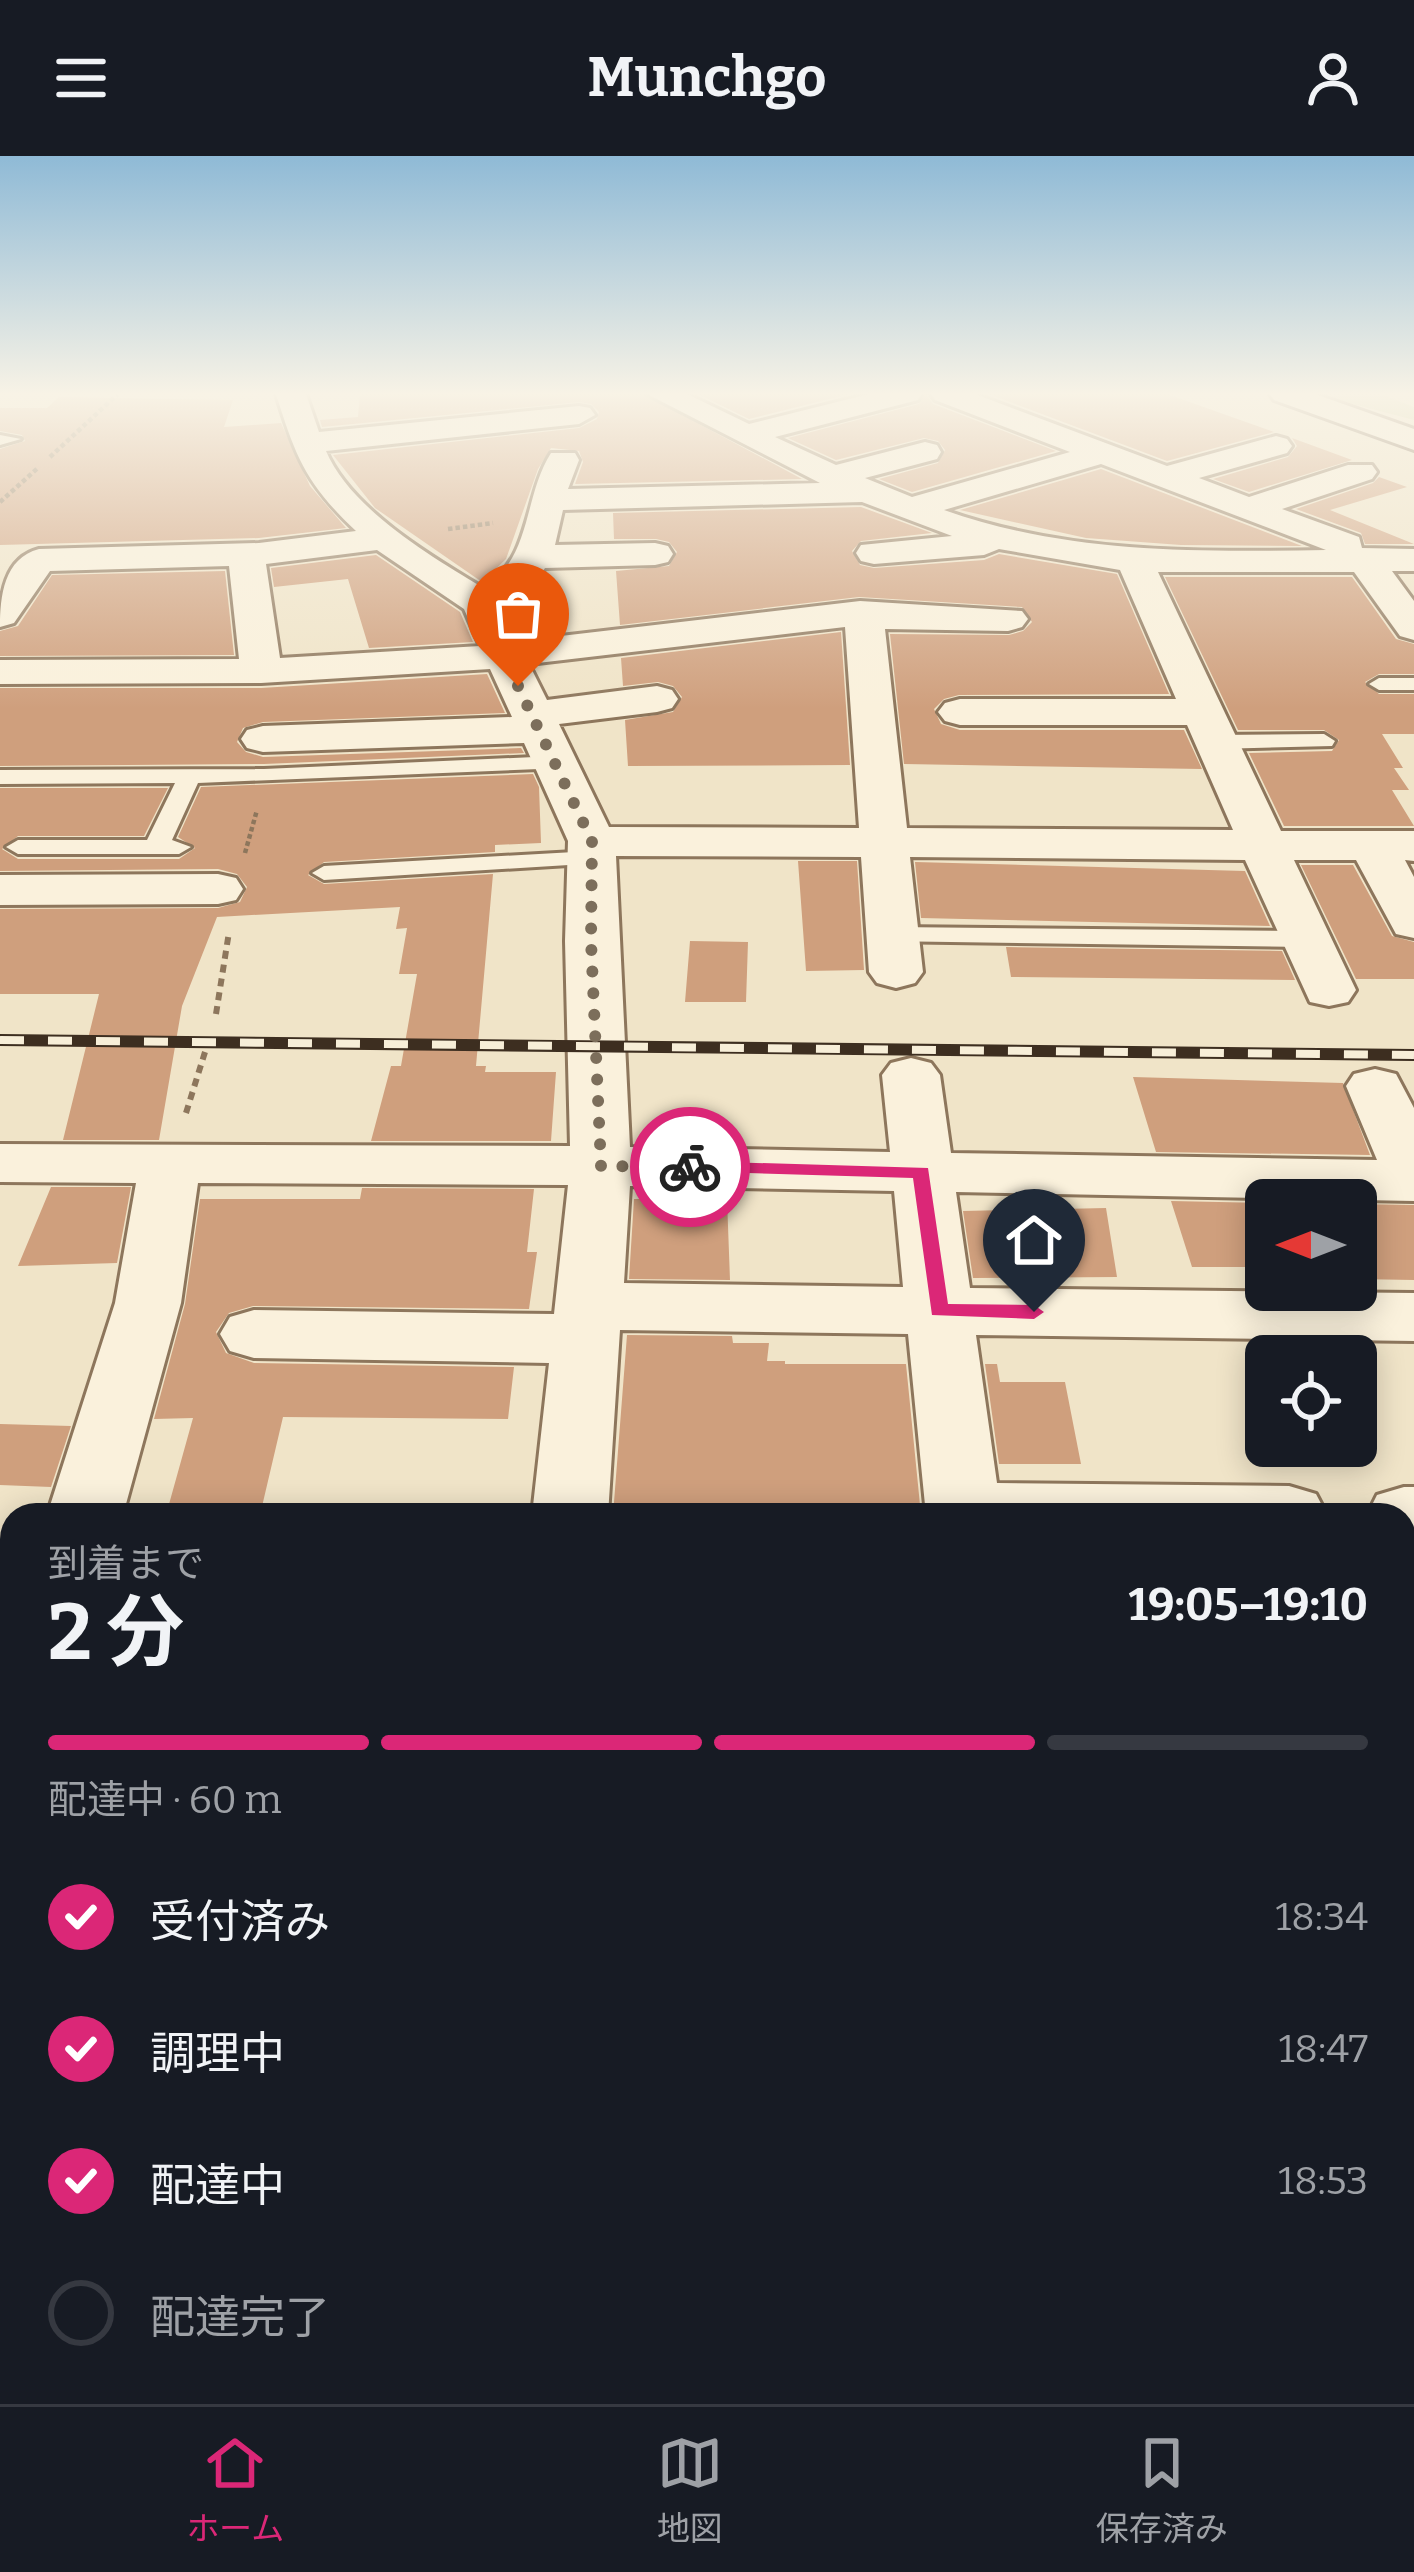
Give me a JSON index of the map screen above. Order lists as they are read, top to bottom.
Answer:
{
  "north": "left",
  "page": {
    "header": "Munchgo",
    "heading": ["2 分", "到着まで", "19:05–19:10"],
    "bar": "配達中 · 60 m",
    "list": [
      ["受付済み", "18:34"],
      ["調理中", "18:47"],
      ["配達中", "18:53"],
      "配達完了"
    ],
    "tabs": ["ホーム", "地図", "保存済み"]
  }
}
